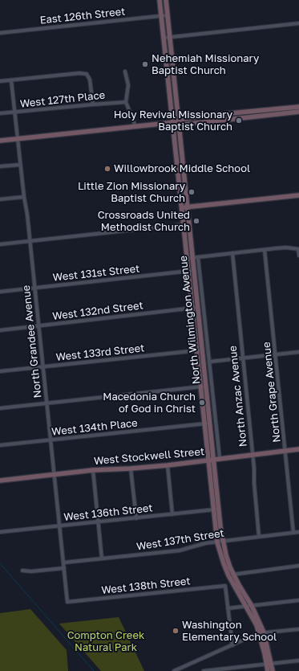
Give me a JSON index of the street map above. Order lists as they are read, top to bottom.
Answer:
{
  "streets": {
    "main road": ["North Wilmington Avenue", "West Stockwell Street"],
    "street": [
      "East 126th Street",
      "West 127th Place",
      "West 131st Street",
      "West 132nd Street",
      "North Grandee Avenue",
      "West 133rd Street",
      "North Grape Avenue",
      "North Anzac Avenue",
      "West 134th Place",
      "West 136th Street",
      "West 137th Street",
      "West 138th Street"
    ]
  },
  "crossings": [
    ["East 126th Street", "North Wilmington Avenue"],
    ["West 127th Place", "North Grandee Avenue"],
    ["West 131st Street", "North Wilmington Avenue"],
    ["West 131st Street", "North Grandee Avenue"],
    ["West 132nd Street", "North Wilmington Avenue"],
    ["West 132nd Street", "North Grandee Avenue"],
    ["North Wilmington Avenue", "West 133rd Street"],
    ["North Wilmington Avenue", "West 134th Place"],
    ["North Wilmington Avenue", "West Stockwell Street"],
    ["North Wilmington Avenue", "West 136th Street"],
    ["North Wilmington Avenue", "West 137th Street"],
    ["North Grandee Avenue", "West 133rd Street"],
    ["North Grandee Avenue", "West 134th Place"],
    ["North Grandee Avenue", "West Stockwell Street"],
    ["North Grandee Avenue", "West 136th Street"],
    ["North Grandee Avenue", "West 137th Street"],
    ["North Grandee Avenue", "West 138th Street"],
    ["North Grape Avenue", "West Stockwell Street"],
    ["North Grape Avenue", "West 137th Street"],
    ["North Anzac Avenue", "West Stockwell Street"],
    ["North Anzac Avenue", "West 137th Street"]
  ],
  "parks": ["Compton Creek Natural Park"],
  "places": [
    "Nehemiah Missionary Baptist Church",
    "Holy Revival Missionary Baptist Church",
    "Willowbrook Middle School",
    "Little Zion Missionary Baptist Church",
    "Crossroads United Methodist Church",
    "Macedonia Church of God in Christ",
    "Washington Elementary School"
  ]
}
